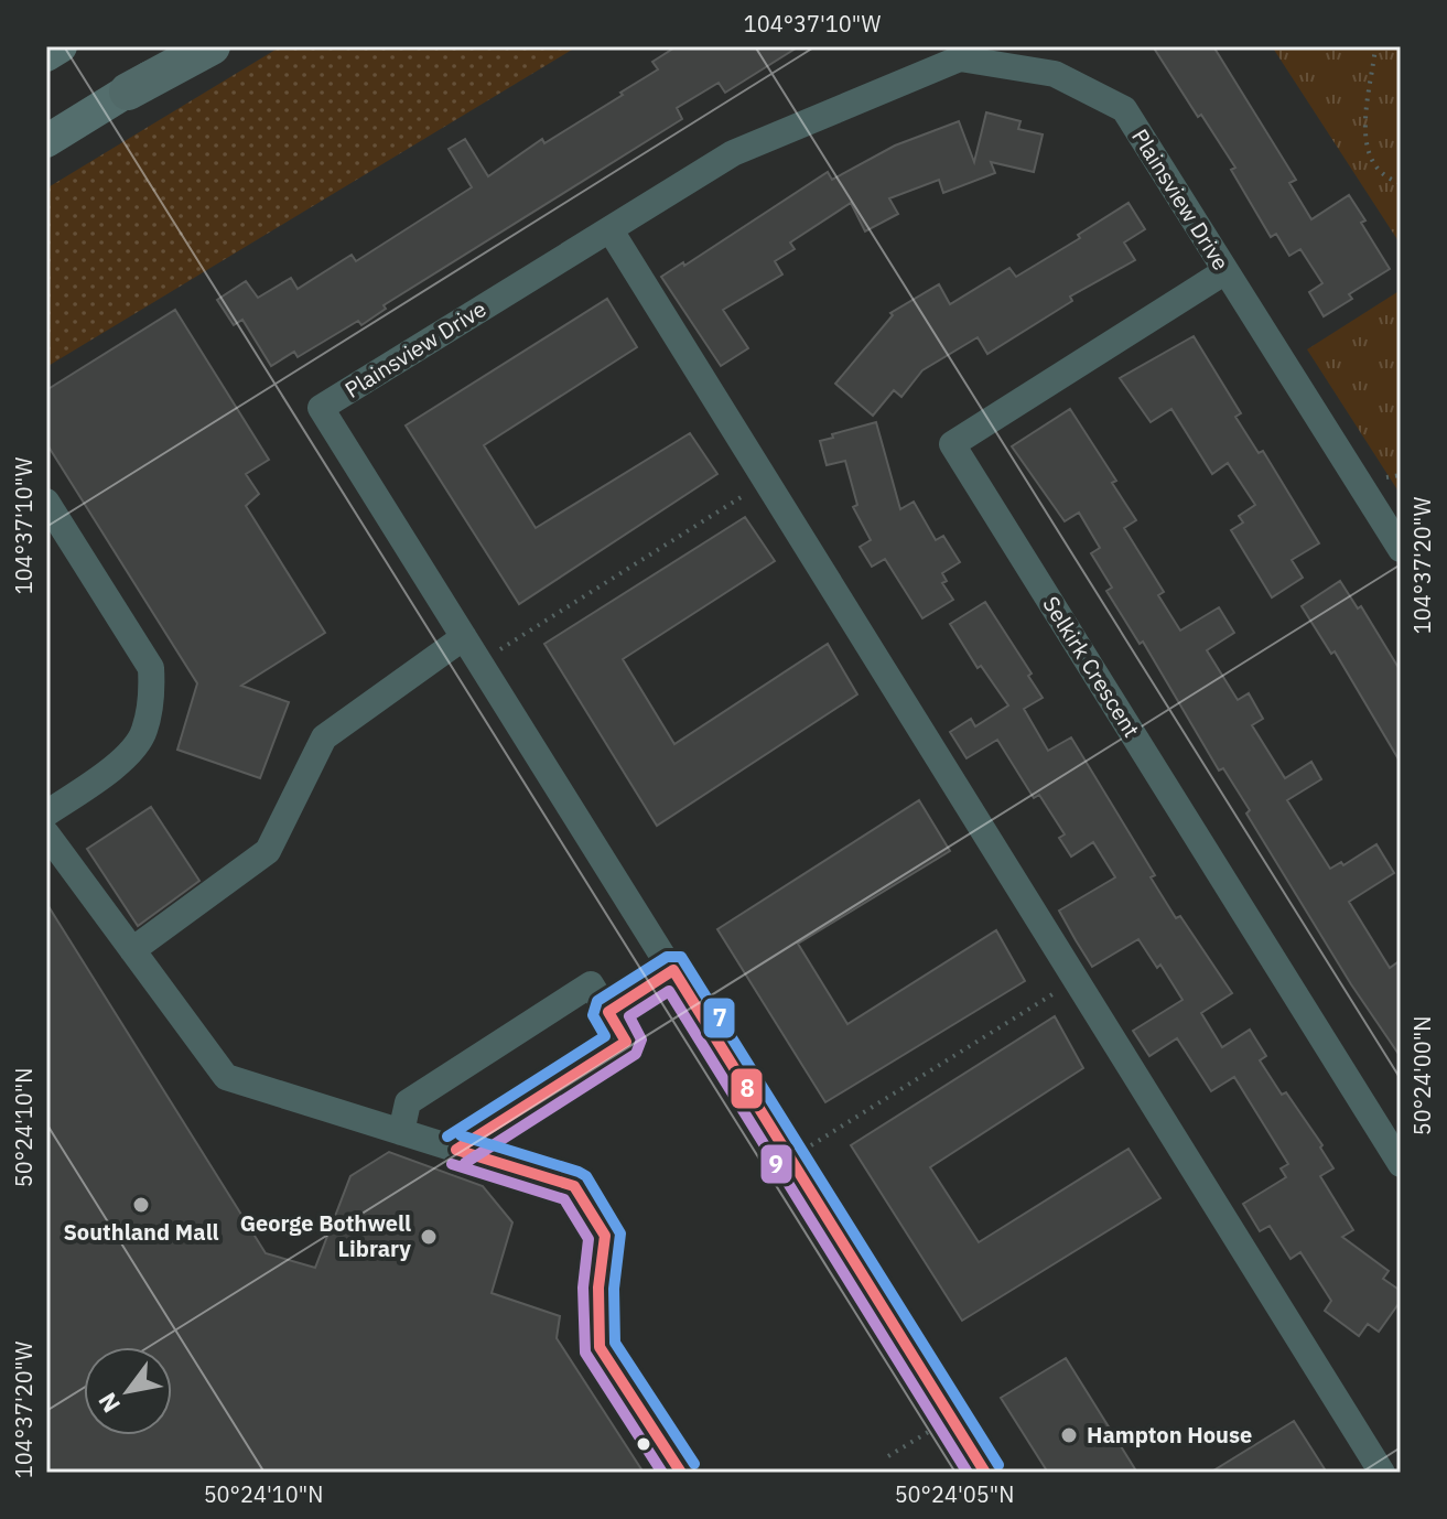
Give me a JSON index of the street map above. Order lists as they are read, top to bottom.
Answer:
{
  "streets": {
    "street": ["Plainsview Drive", "Selkirk Crescent"]
  },
  "crossings": [
    ["Plainsview Drive", "Selkirk Crescent"]
  ],
  "places": ["Southland Mall", "George Bothwell Library", "Hampton House"],
  "lines": ["transit line 7", "transit line 8", "transit line 9"],
  "north": "bottom left",
  "coordinates": [
    "104°37'10\"W",
    "104°37'20\"W",
    "50°24'00\"N",
    "50°24'10\"N",
    "50°24'05\"N"
  ]
}
